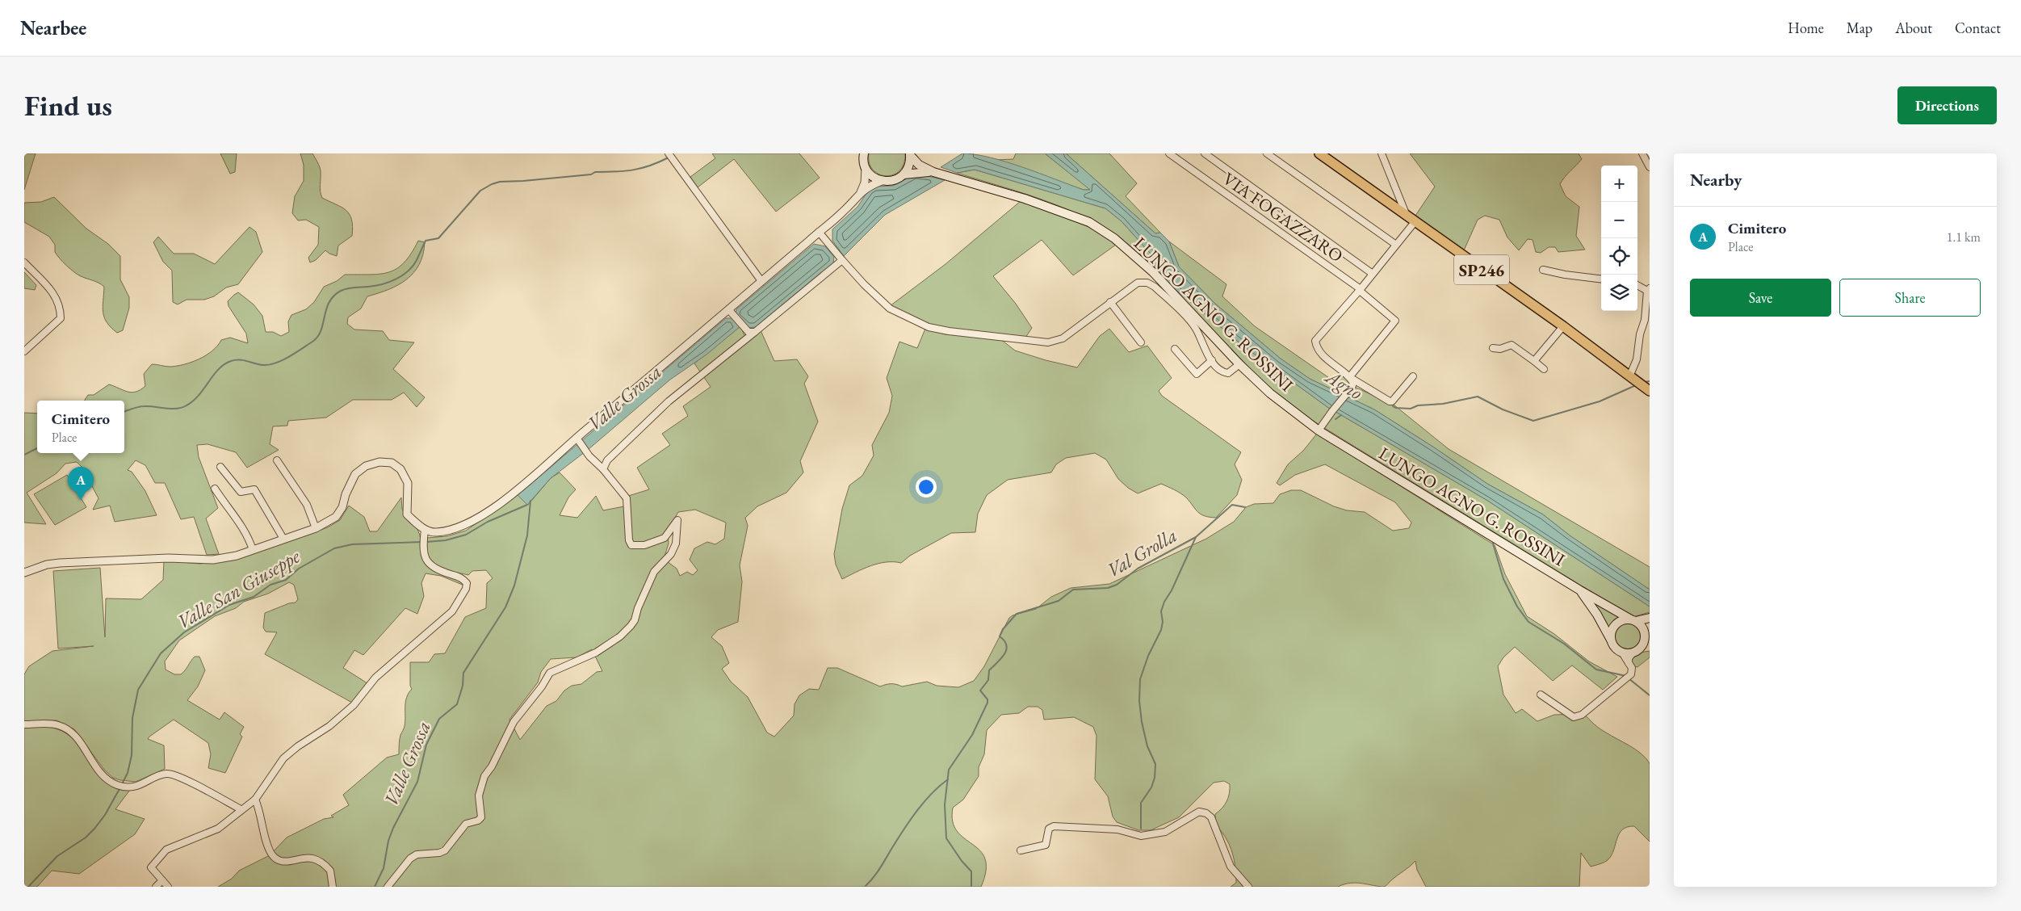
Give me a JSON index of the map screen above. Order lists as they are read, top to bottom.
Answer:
{
  "streets": {
    "main road": ["SP246", "LUNGO AGNO G. ROSSINI"],
    "street": ["VIA FOGAZZARO"]
  },
  "water": [
    "Agno",
    "Valle Grossa",
    "Val Grolla",
    "Valle San Giuseppe"
  ],
  "page": {
    "header": "Nearbee",
    "nav": [
      "Home",
      "Map",
      "About",
      "Contact"
    ],
    "buttons": [
      "Directions",
      ["Save", "Share"]
    ],
    "title": "Find us",
    "heading": "Nearby",
    "map_buttons": ["+", "−"],
    "list": [
      {
        "mark": "A",
        "name": "Cimitero",
        "note": "Place",
        "value": "1.1 km"
      }
    ],
    "popup": ["Cimitero", "Place"],
    "pins": "A"
  }
}
